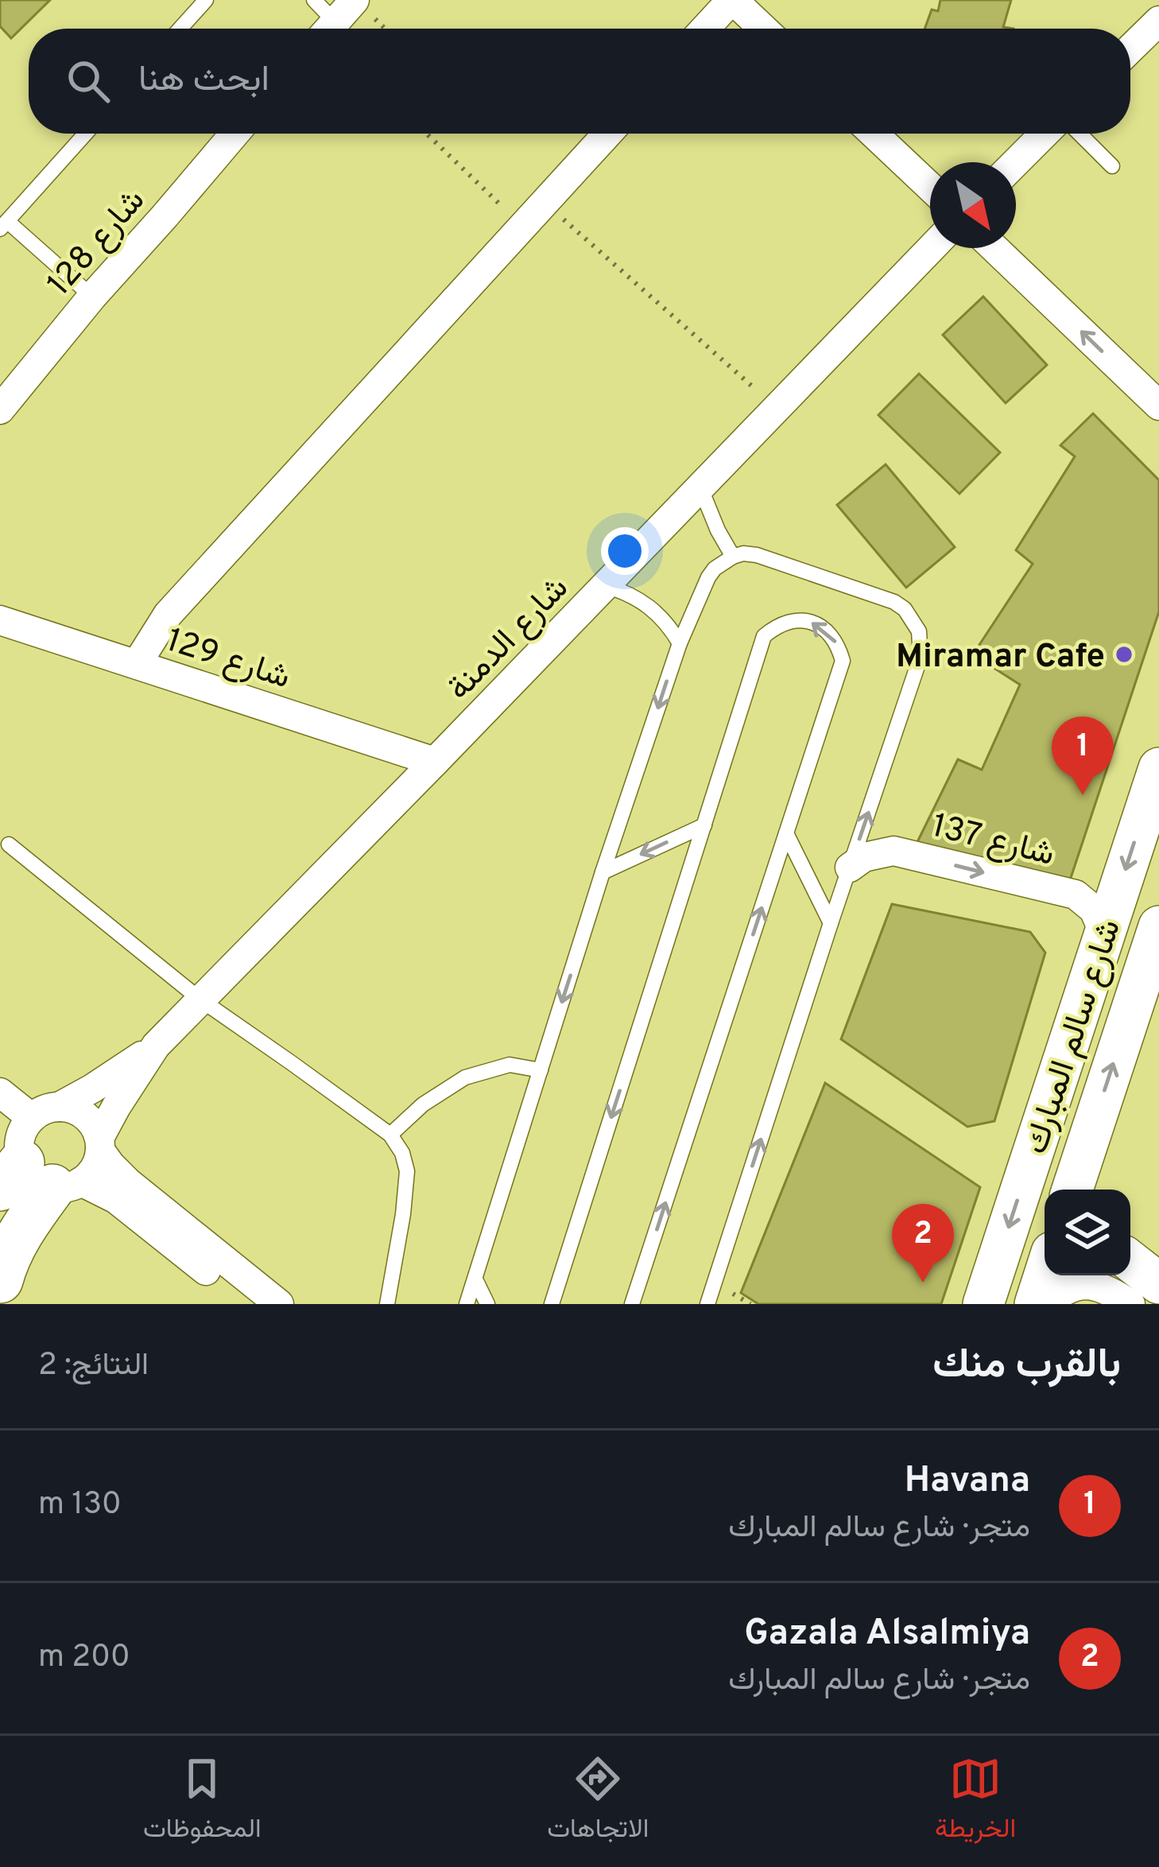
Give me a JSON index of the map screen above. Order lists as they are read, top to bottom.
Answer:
{
  "streets": {
    "main road": ["شارع سالم المبارك"],
    "street": [
      "شارع 128",
      "شارع الدمنة",
      "شارع 129",
      "شارع 137"
    ]
  },
  "crossings": [
    ["شارع الدمنة", "شارع 129"],
    ["شارع 137", "شارع سالم المبارك"]
  ],
  "one_way": ["شارع 137"],
  "places": ["Miramar Cafe"],
  "north": "bottom right",
  "page": {
    "search": "ابحث هنا",
    "pins": ["1", "2"],
    "heading": ["بالقرب منك", "النتائج: 2"],
    "list": [
      {
        "mark": "1",
        "name": "Havana",
        "note": "متجر · شارع سالم المبارك",
        "value": "130 m"
      },
      {
        "mark": "2",
        "name": "Gazala Alsalmiya",
        "note": "متجر · شارع سالم المبارك",
        "value": "200 m"
      }
    ],
    "nav": ["الخريطة", "الاتجاهات", "المحفوظات"]
  }
}
